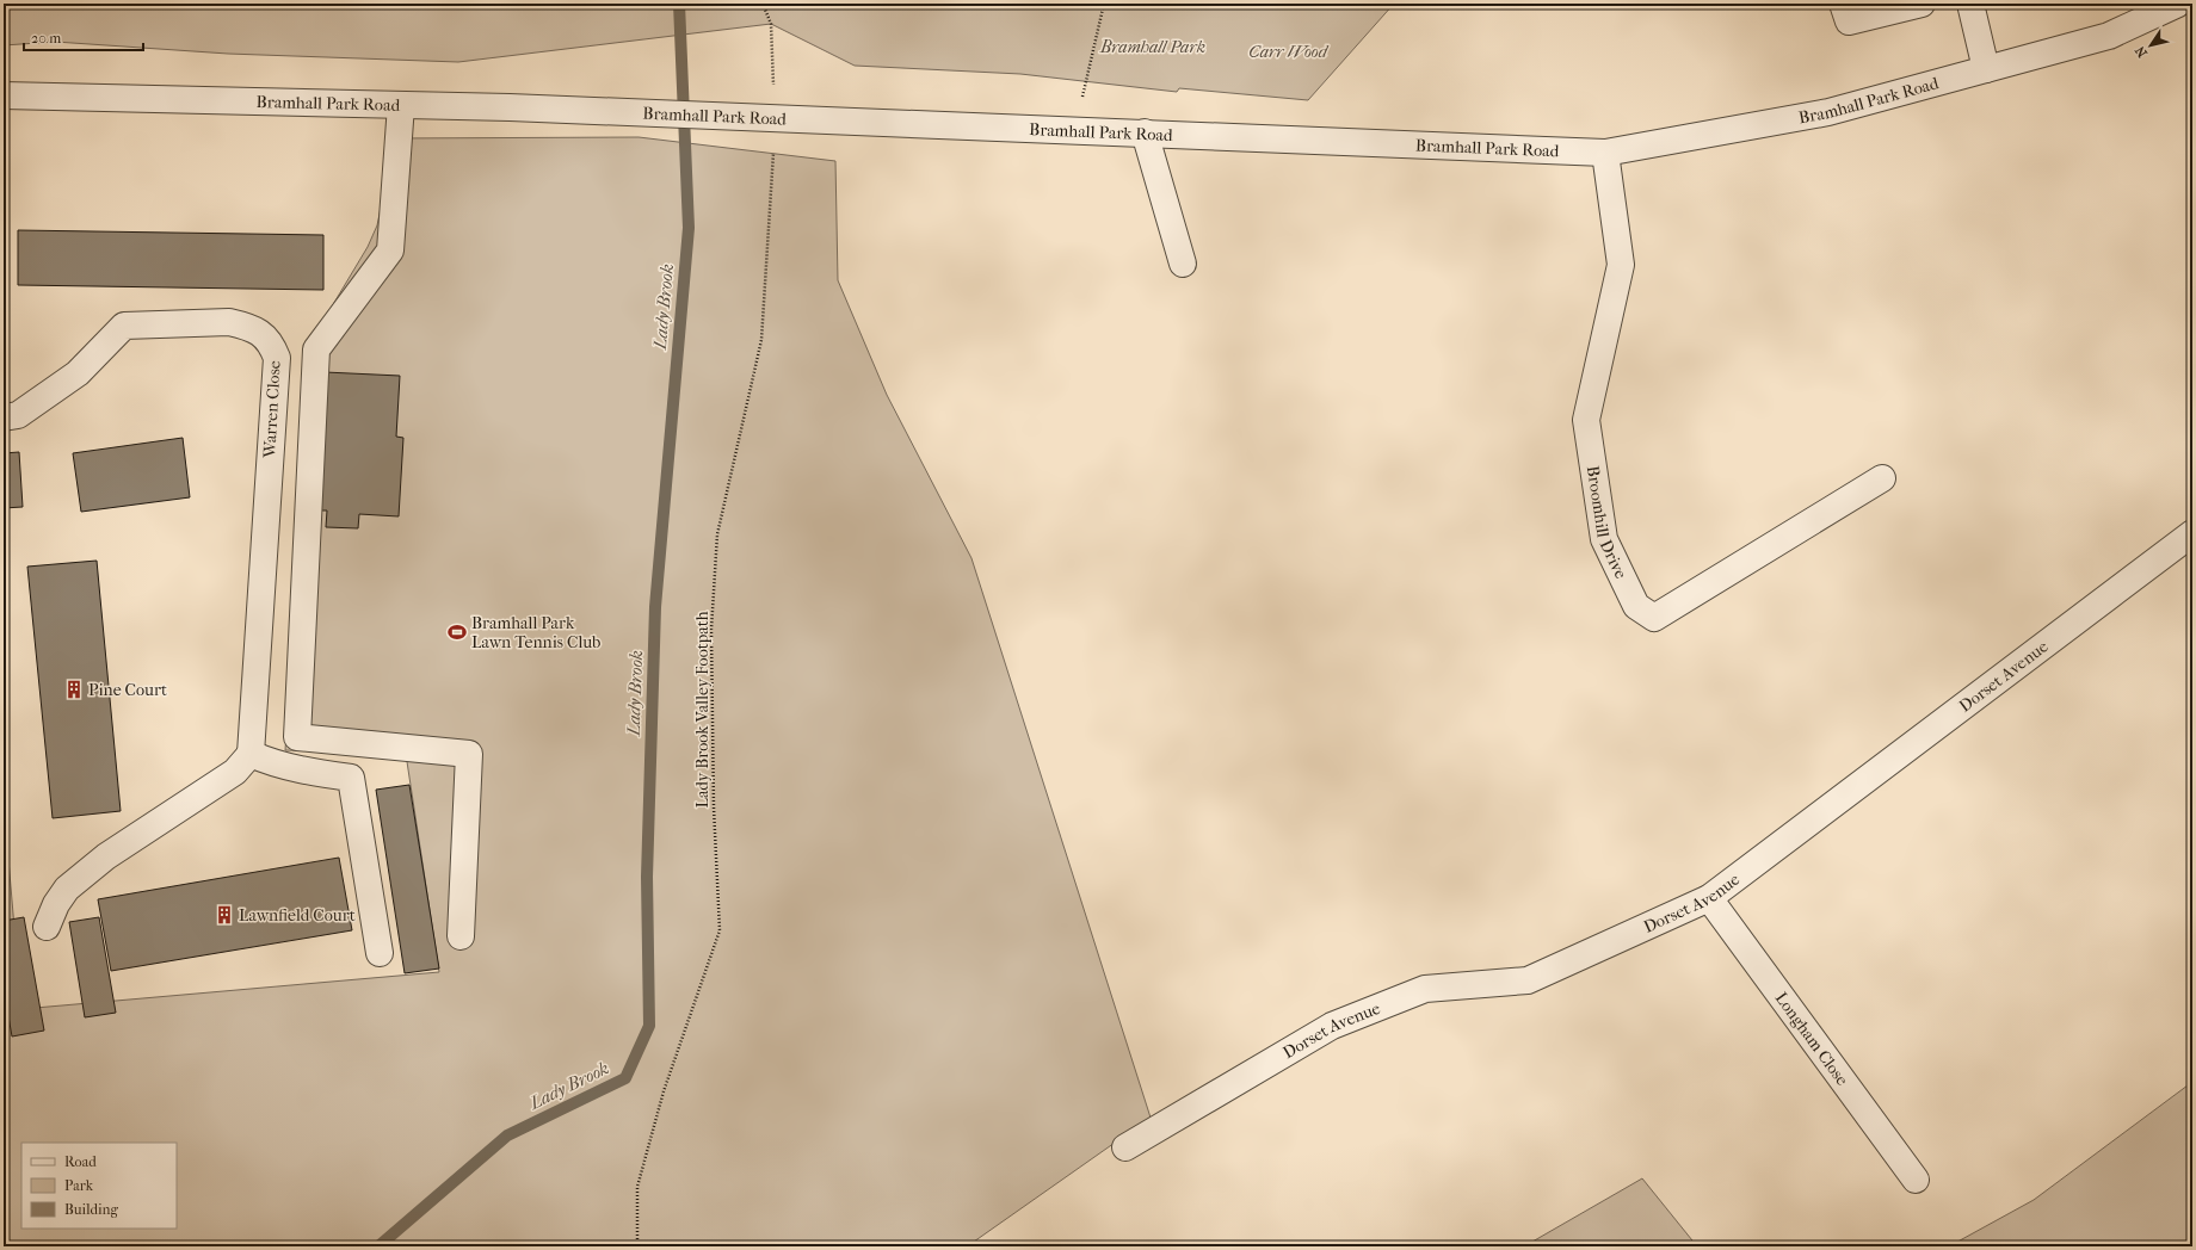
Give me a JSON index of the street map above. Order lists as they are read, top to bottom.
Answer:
{
  "streets": {
    "street": [
      "Bramhall Park Road",
      "Warren Close",
      "Broomhill Drive",
      "Dorset Avenue",
      "Longham Close"
    ],
    "path": ["Lady Brook Valley Footpath"]
  },
  "crossings": [
    ["Bramhall Park Road", "Broomhill Drive"],
    ["Dorset Avenue", "Longham Close"]
  ],
  "water": ["Lady Brook"],
  "parks": ["Bramhall Park", "Carr Wood"],
  "places": {
    "sports": ["Bramhall Park Lawn Tennis Club"],
    "building": ["Pine Court", "Lawnfield Court"]
  },
  "legend": ["Road", "Park", "Building"],
  "scale_bar": "20 m",
  "north": "bottom left"
}
